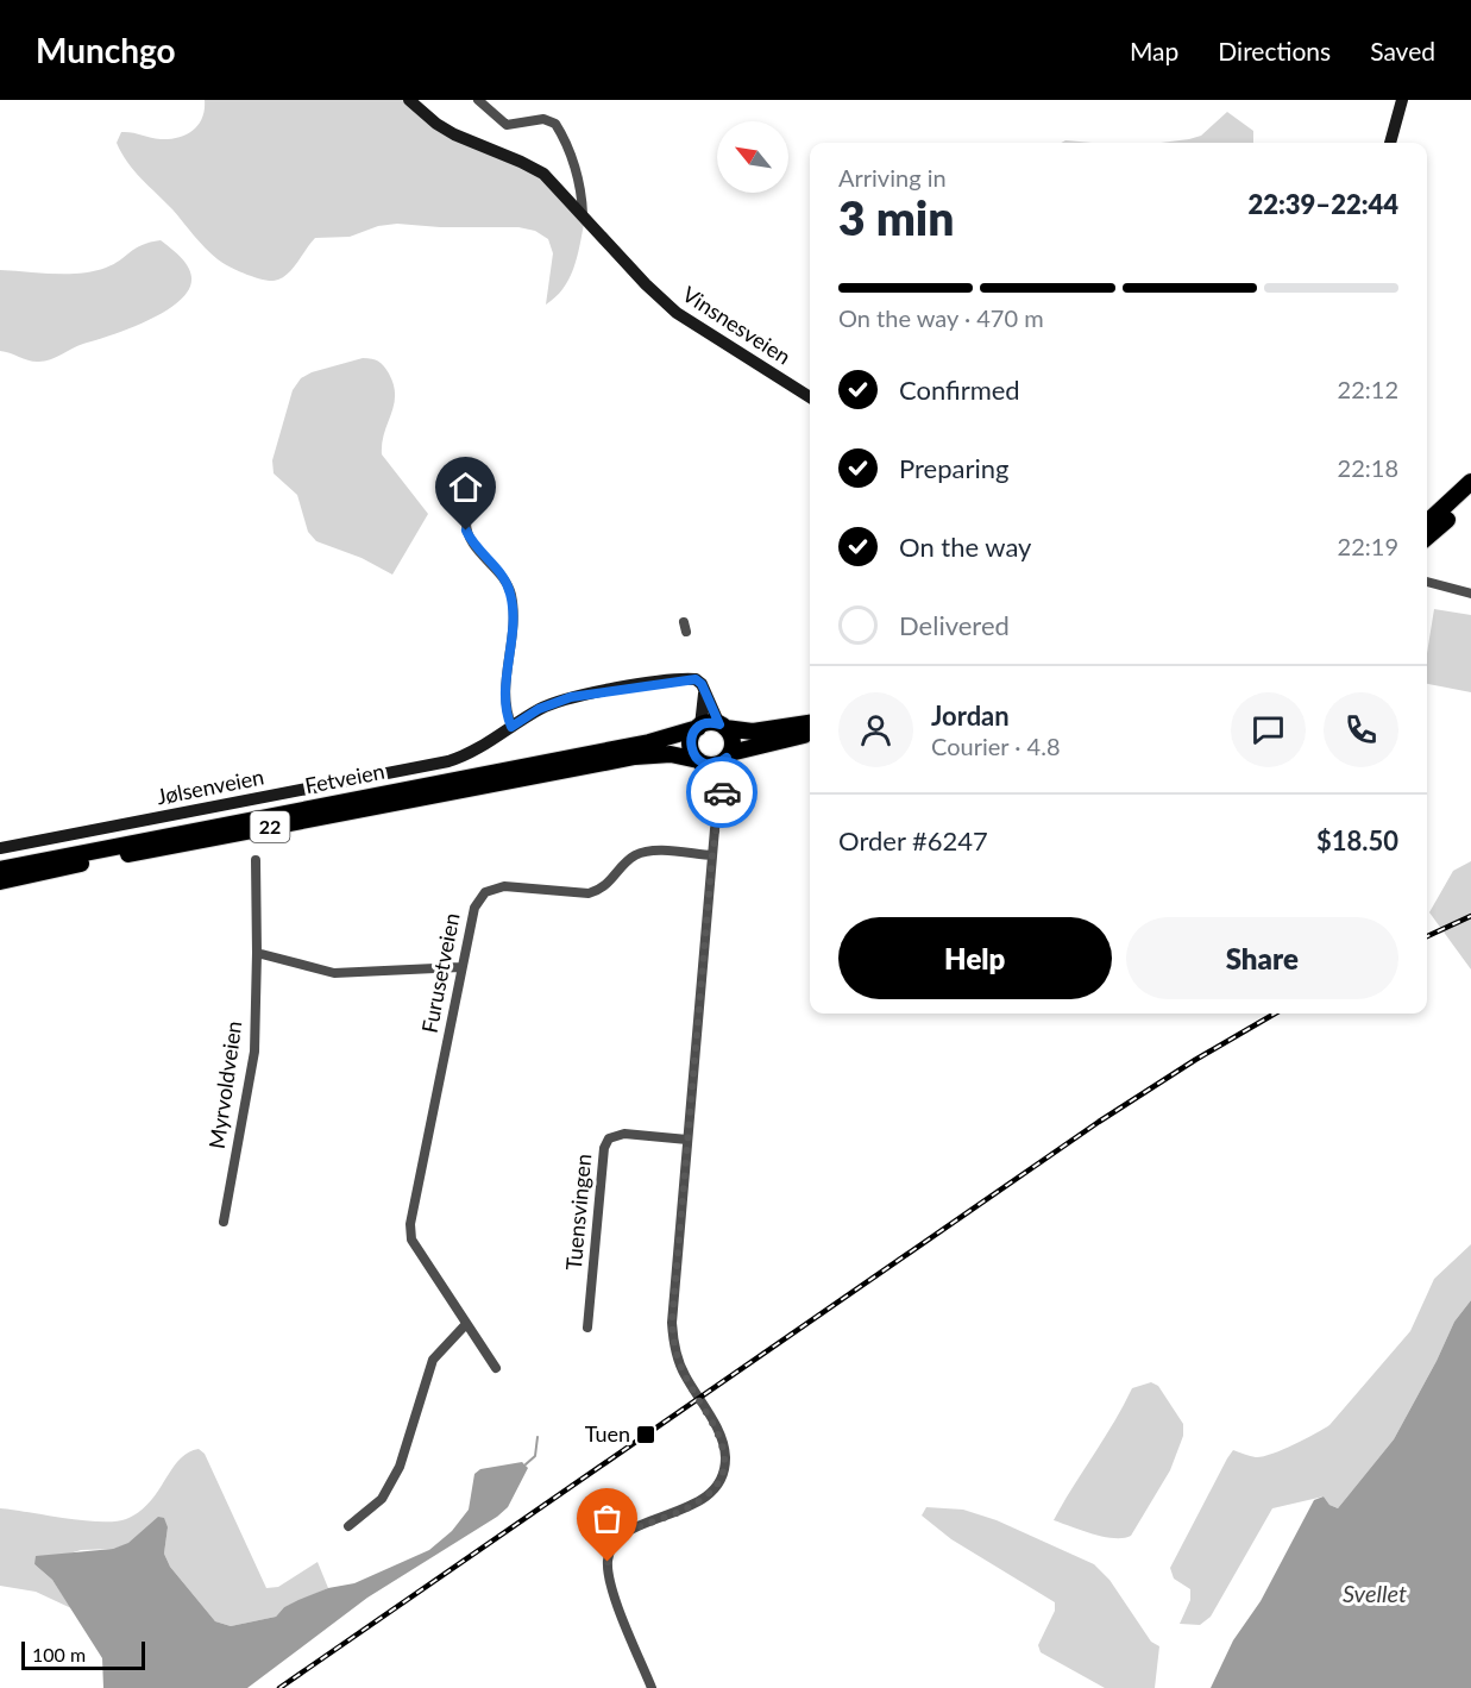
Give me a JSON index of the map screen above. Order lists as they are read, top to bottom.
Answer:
{
  "streets": {
    "highway": ["Fetveien", "22"],
    "main road": ["Vinsnesveien", "Jølsenveien"],
    "street": ["Furusetveien", "Myrvoldveien", "Tuensvingen"]
  },
  "crossings": [
    ["Fetveien", "22"]
  ],
  "water": ["Svellet"],
  "places": {
    "transit": ["Tuen"]
  },
  "scale_bar": "100 m",
  "north": "top left",
  "page": {
    "header": "Munchgo",
    "nav": ["Map", "Directions", "Saved"],
    "heading": ["3 min", "Arriving in", "22:39–22:44"],
    "panel": [
      "Jordan",
      "Courier · 4.8",
      "Order #6247",
      "$18.50"
    ],
    "bar": "On the way · 470 m",
    "list": [
      ["Confirmed", "22:12"],
      ["Preparing", "22:18"],
      ["On the way", "22:19"],
      "Delivered"
    ],
    "buttons": ["Help", "Share"],
    "scale": "100 m"
  }
}
